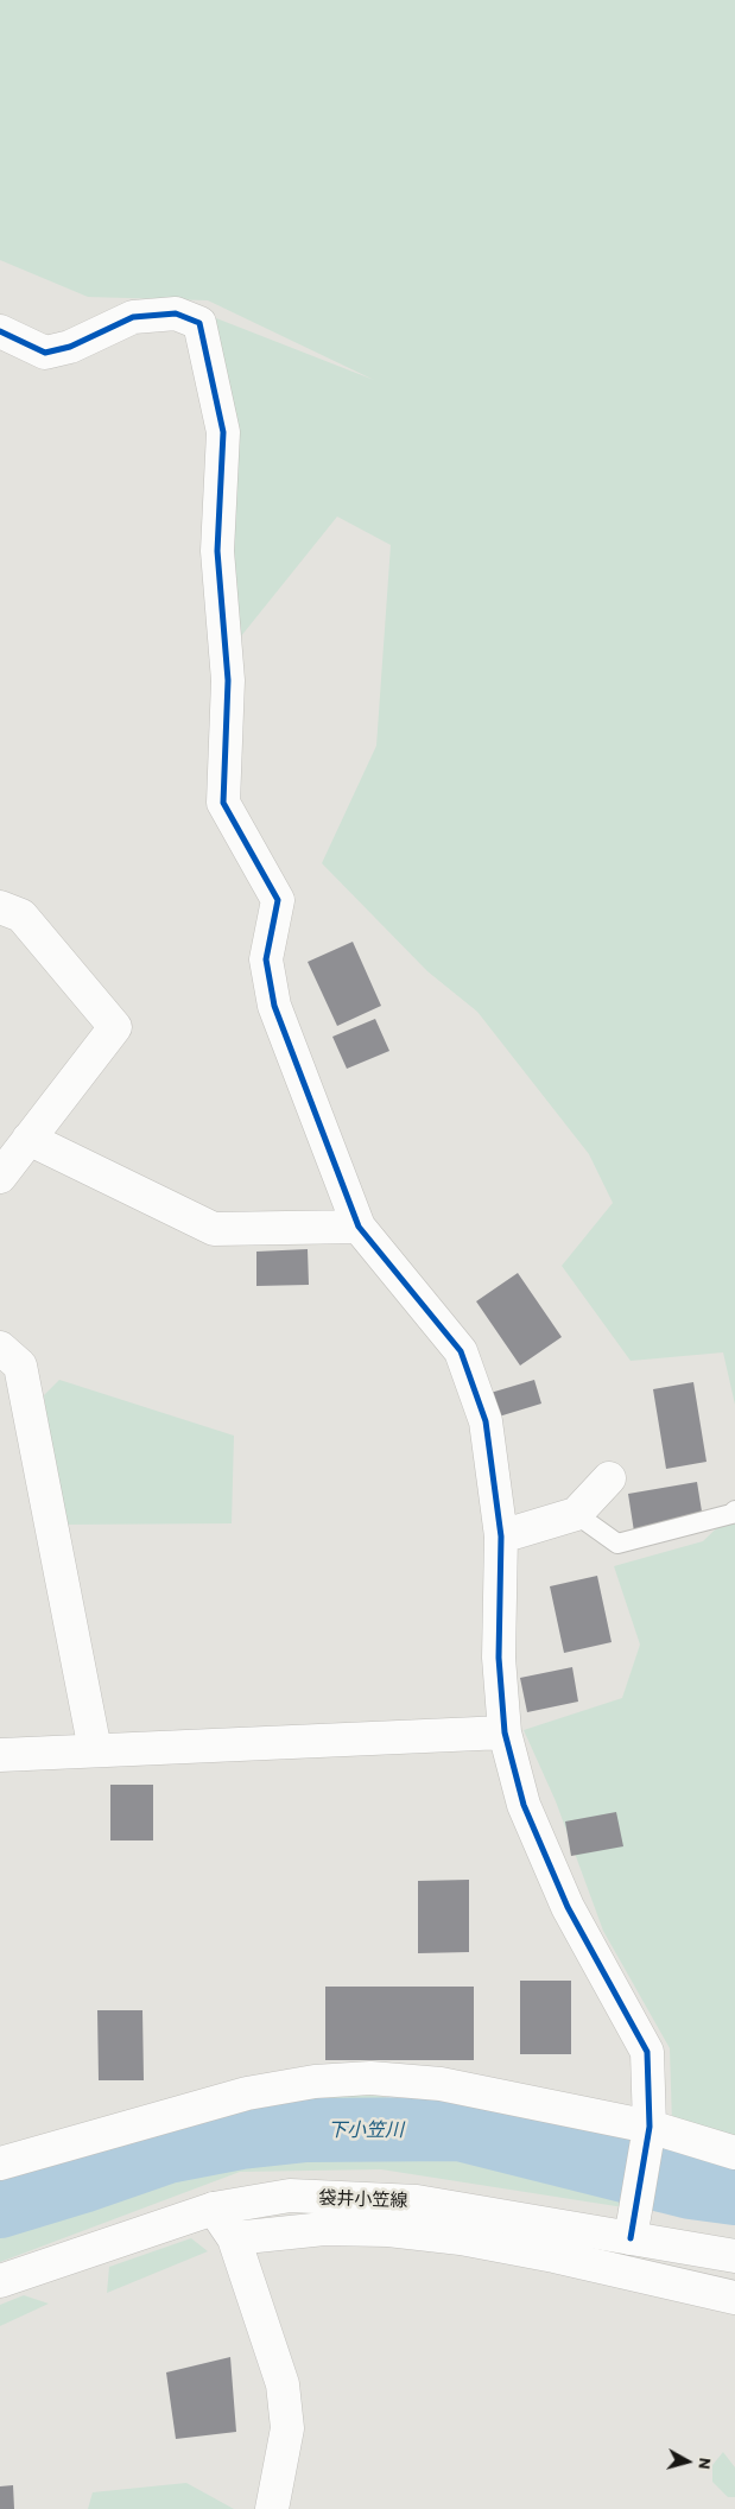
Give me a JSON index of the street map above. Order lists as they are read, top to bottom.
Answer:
{
  "streets": {
    "street": ["袋井小笠線"]
  },
  "water": ["下小笠川"],
  "north": "right"
}
